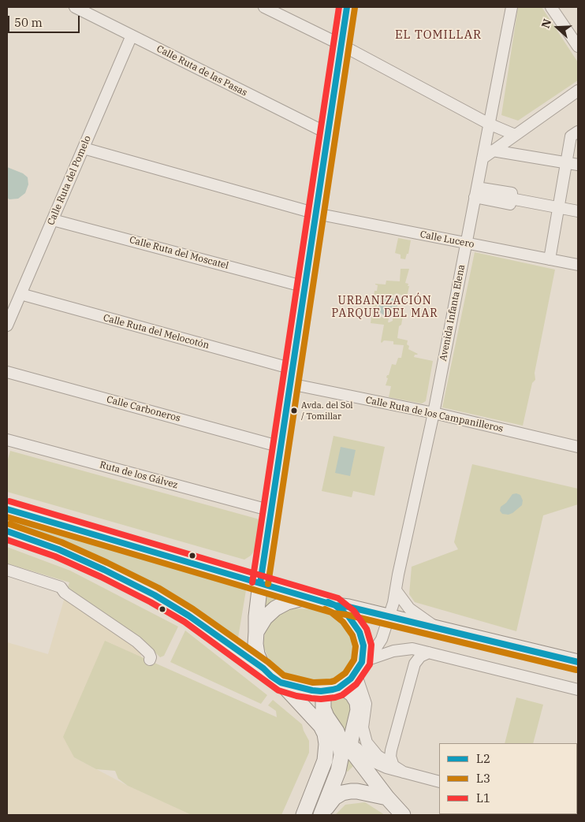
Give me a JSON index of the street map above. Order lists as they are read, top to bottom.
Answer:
{
  "streets": {
    "street": [
      "Calle Ruta de las Pasas",
      "Calle Ruta del Pomelo",
      "Calle Lucero",
      "Calle Ruta del Moscatel",
      "Avenida Infanta Elena",
      "Calle Ruta del Melocotón",
      "Calle Carboneros",
      "Calle Ruta de los Campanilleros",
      "Ruta de los Gálvez"
    ]
  },
  "crossings": [
    ["Calle Ruta de las Pasas", "Calle Ruta del Pomelo"],
    ["Calle Ruta del Pomelo", "Calle Lucero"],
    ["Calle Ruta del Pomelo", "Calle Ruta del Moscatel"],
    ["Calle Ruta del Pomelo", "Calle Ruta del Melocotón"],
    ["Calle Lucero", "Avenida Infanta Elena"],
    ["Avenida Infanta Elena", "Calle Ruta de los Campanilleros"],
    ["Calle Ruta del Melocotón", "Calle Ruta de los Campanilleros"]
  ],
  "districts": ["EL TOMILLAR", "URBANIZACIÓN PARQUE DEL MAR"],
  "places": ["Avda. del Sol / Tomillar"],
  "lines": ["transit line L2", "transit line L1", "transit line L3"],
  "legend": ["L2", "L3", "L1"],
  "scale_bar": "50 m",
  "north": "left"
}
